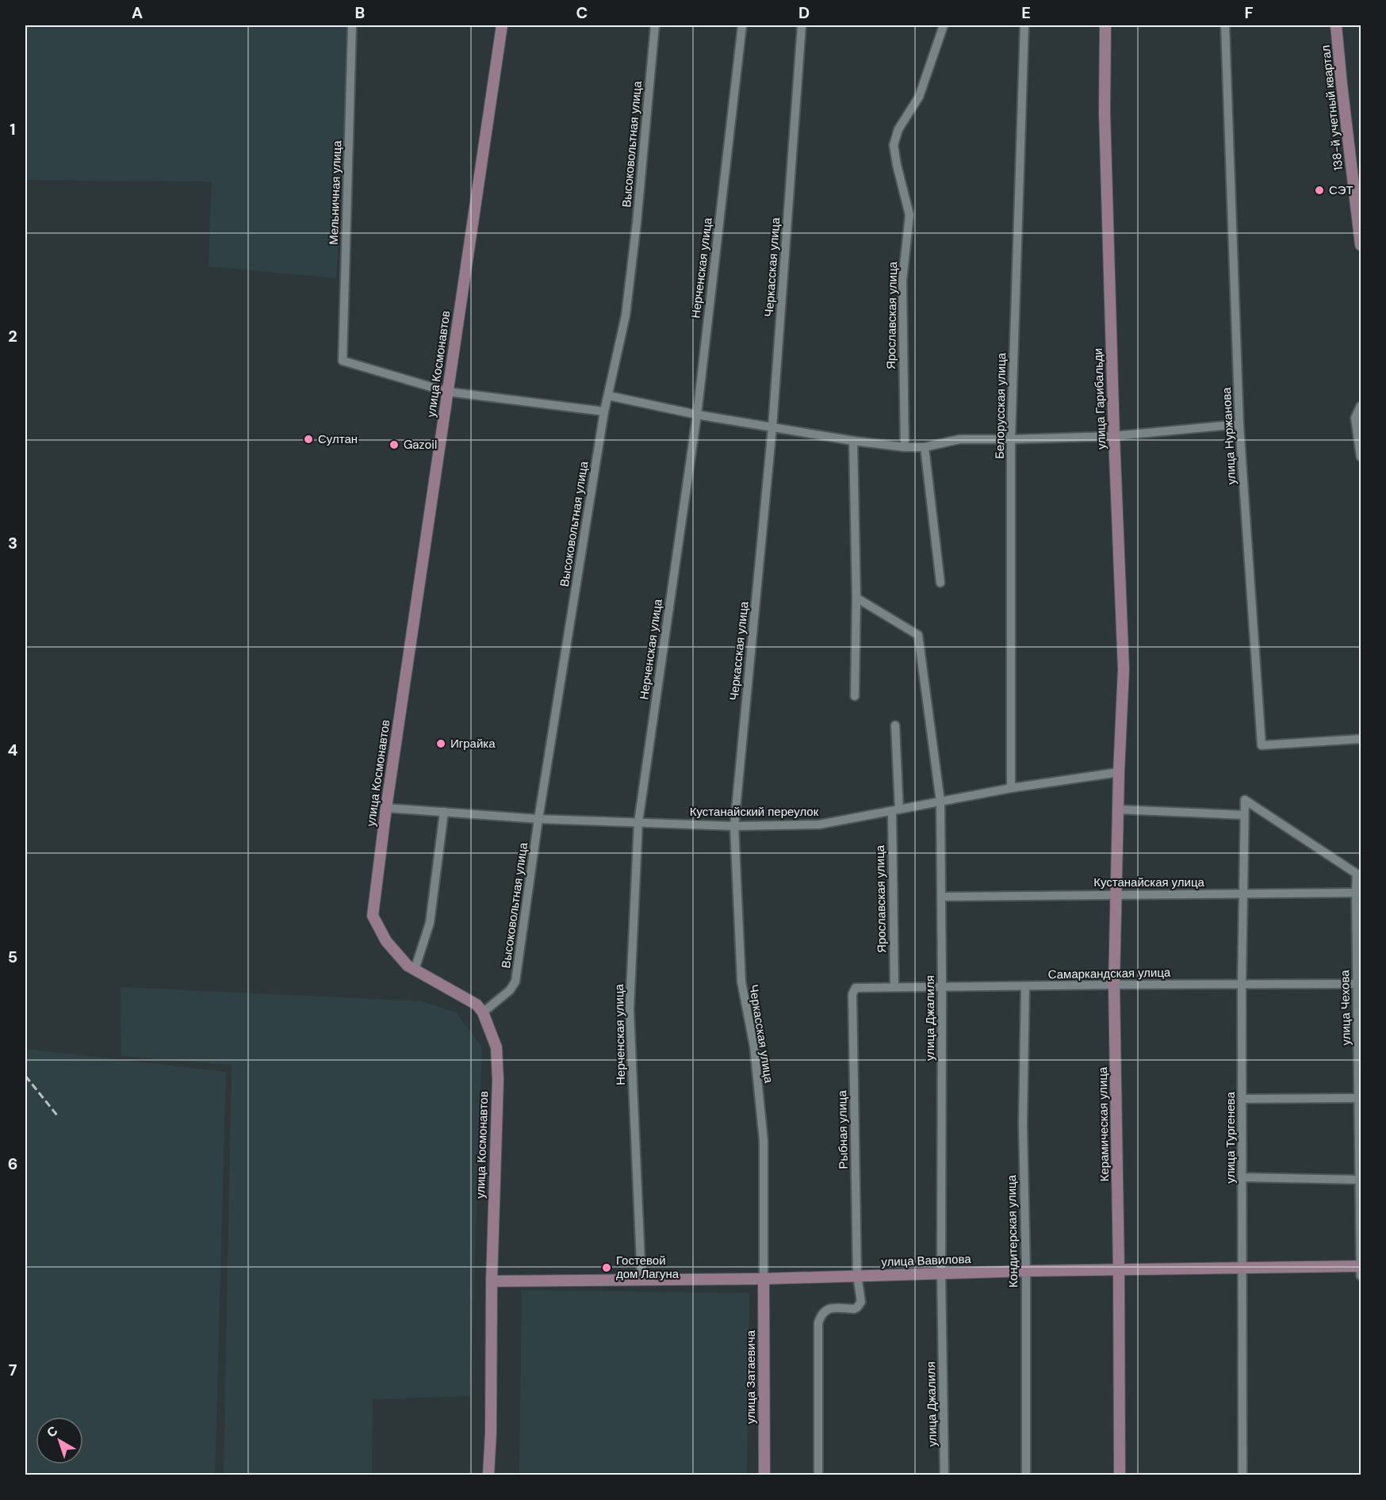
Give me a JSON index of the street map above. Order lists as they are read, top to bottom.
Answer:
{
  "streets": {
    "street": [
      "138-й учетный квартал",
      "Высоковольтная улица",
      "Мельничная улица",
      "Черкасская улица",
      "Нерченская улица",
      "Ярославская улица",
      "улица Космонавтов",
      "улица Гарибальди",
      "Белорусская улица",
      "улица Нуржанова",
      "Кустанайский переулок",
      "Кустанайская улица",
      "Самаркандская улица",
      "улица Чехова",
      "улица Джалиля",
      "Керамическая улица",
      "Рыбная улица",
      "улица Тургенева",
      "Кондитерская улица",
      "улица Вавилова",
      "улица Затаевича"
    ]
  },
  "crossings": [
    ["Высоковольтная улица", "улица Космонавтов"],
    ["Высоковольтная улица", "Кустанайский переулок"],
    ["Мельничная улица", "улица Космонавтов"],
    ["Черкасская улица", "Кустанайский переулок"],
    ["Черкасская улица", "улица Вавилова"],
    ["Черкасская улица", "улица Затаевича"],
    ["Нерченская улица", "Кустанайский переулок"],
    ["Нерченская улица", "улица Вавилова"],
    ["Ярославская улица", "Кустанайский переулок"],
    ["Ярославская улица", "Самаркандская улица"],
    ["улица Космонавтов", "Кустанайский переулок"],
    ["улица Космонавтов", "улица Вавилова"],
    ["улица Гарибальди", "Кустанайский переулок"],
    ["улица Гарибальди", "Керамическая улица"],
    ["Белорусская улица", "Кустанайский переулок"],
    ["Кустанайский переулок", "улица Джалиля"],
    ["Кустанайский переулок", "Керамическая улица"],
    ["Кустанайская улица", "улица Чехова"],
    ["Кустанайская улица", "улица Джалиля"],
    ["Кустанайская улица", "Керамическая улица"],
    ["Кустанайская улица", "улица Тургенева"],
    ["Самаркандская улица", "улица Чехова"],
    ["Самаркандская улица", "улица Джалиля"],
    ["Самаркандская улица", "Керамическая улица"],
    ["Самаркандская улица", "Рыбная улица"],
    ["Самаркандская улица", "улица Тургенева"],
    ["Самаркандская улица", "Кондитерская улица"],
    ["улица Чехова", "улица Тургенева"],
    ["улица Чехова", "улица Вавилова"],
    ["улица Джалиля", "улица Вавилова"],
    ["Керамическая улица", "улица Вавилова"],
    ["Рыбная улица", "улица Вавилова"],
    ["улица Тургенева", "улица Вавилова"],
    ["Кондитерская улица", "улица Вавилова"],
    ["улица Вавилова", "улица Затаевича"]
  ],
  "places": [
    "СЭТ",
    "Султан",
    "Gazoil",
    "Играйка",
    "Гостевой дом Лагуна"
  ],
  "north": "top left",
  "grid": {
    "columns": [
      "A",
      "B",
      "C",
      "D",
      "E",
      "F"
    ],
    "rows": [
      "1",
      "2",
      "3",
      "4",
      "5",
      "6",
      "7"
    ]
  }
}
